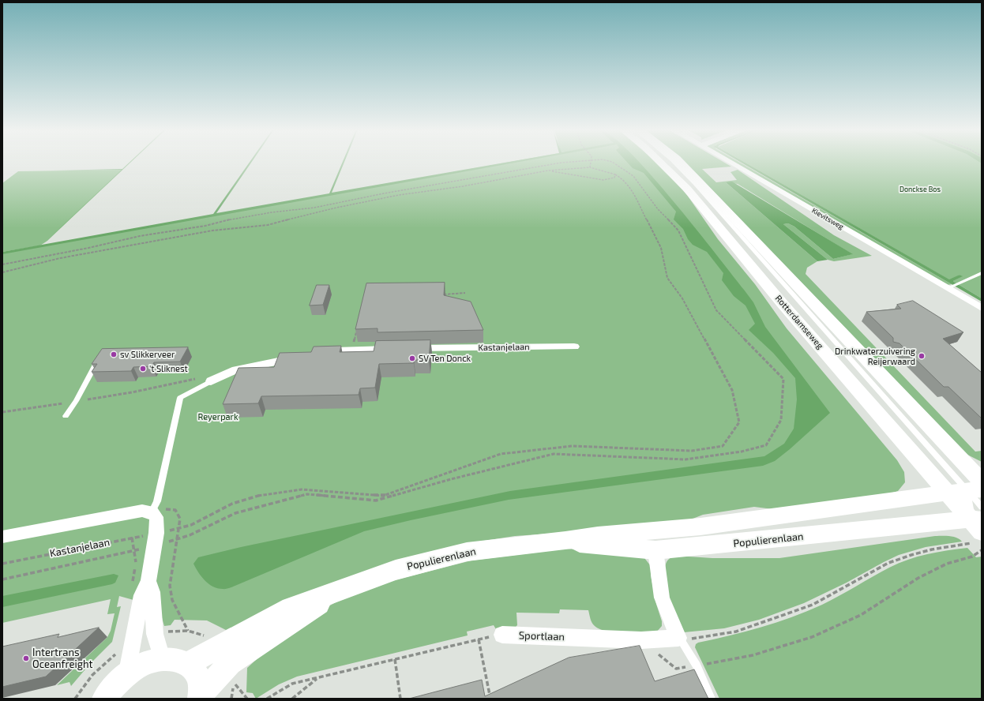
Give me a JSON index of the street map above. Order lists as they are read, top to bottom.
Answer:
{
  "streets": {
    "main road": ["Rotterdamseweg", "Populierenlaan"],
    "street": ["Kievitsweg", "Kastanjelaan", "Sportlaan"]
  },
  "crossings": [
    ["Rotterdamseweg", "Populierenlaan"]
  ],
  "parks": ["Donckse Bos", "Reyerpark"],
  "places": [
    "sv Slikkerveer",
    "Drinkwaterzuivering Reijerwaard",
    "SV Ten Donck",
    "'t Sliknest",
    "Intertrans Oceanfreight"
  ]
}
